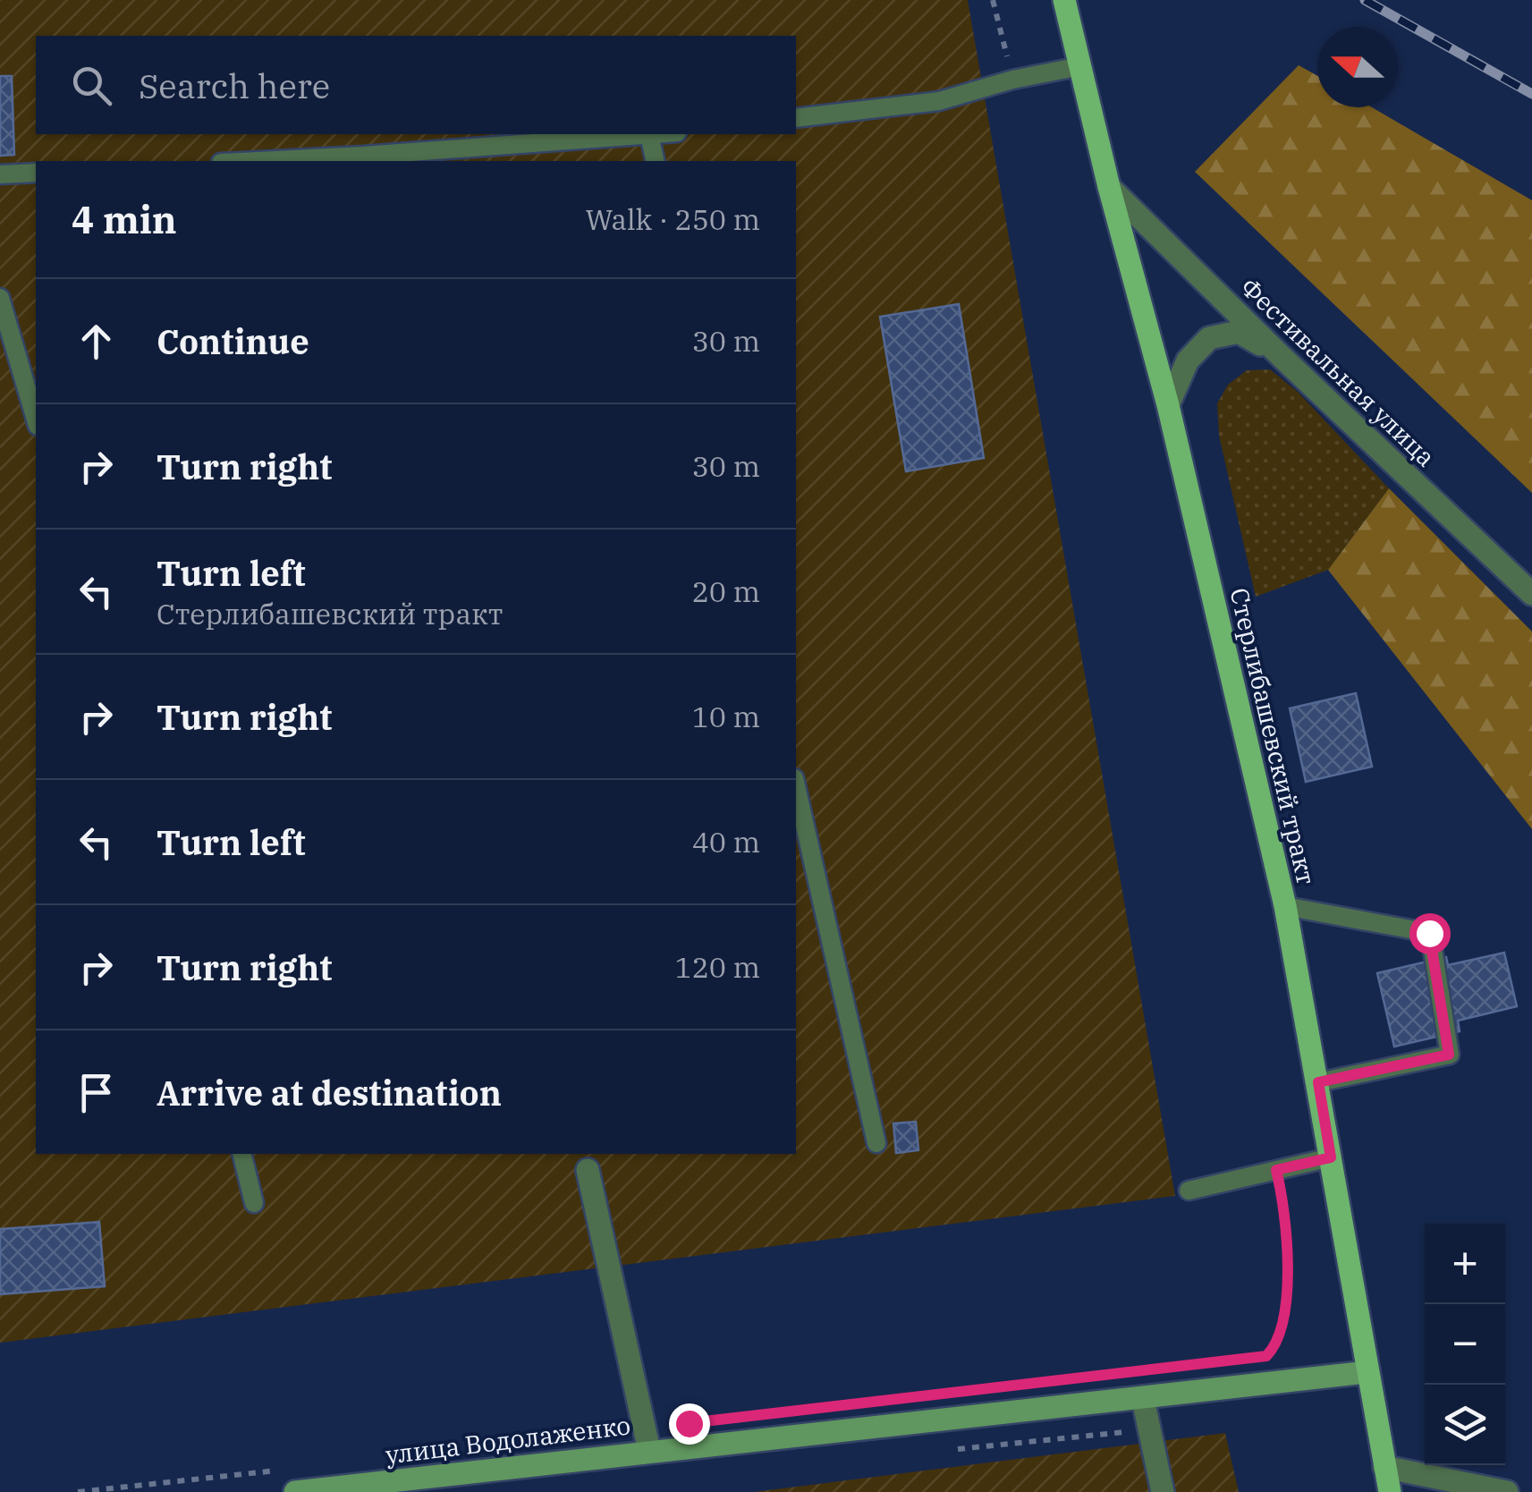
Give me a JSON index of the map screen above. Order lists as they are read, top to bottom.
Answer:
{
  "streets": {
    "main road": ["Стерлибашевский тракт", "улица Водолаженко"],
    "street": ["Фестивальная улица"]
  },
  "crossings": [
    ["Фестивальная улица", "Стерлибашевский тракт"],
    ["Стерлибашевский тракт", "улица Водолаженко"]
  ],
  "north": "left",
  "page": {
    "search": "Search here",
    "heading": ["4 min", "Walk · 250 m"],
    "list": [
      ["Continue", "30 m"],
      ["Turn right", "30 m"],
      ["Turn left", "Стерлибашевский тракт", "20 m"],
      ["Turn right", "10 m"],
      ["Turn left", "40 m"],
      ["Turn right", "120 m"],
      "Arrive at destination"
    ],
    "map_buttons": ["+", "−"]
  }
}
